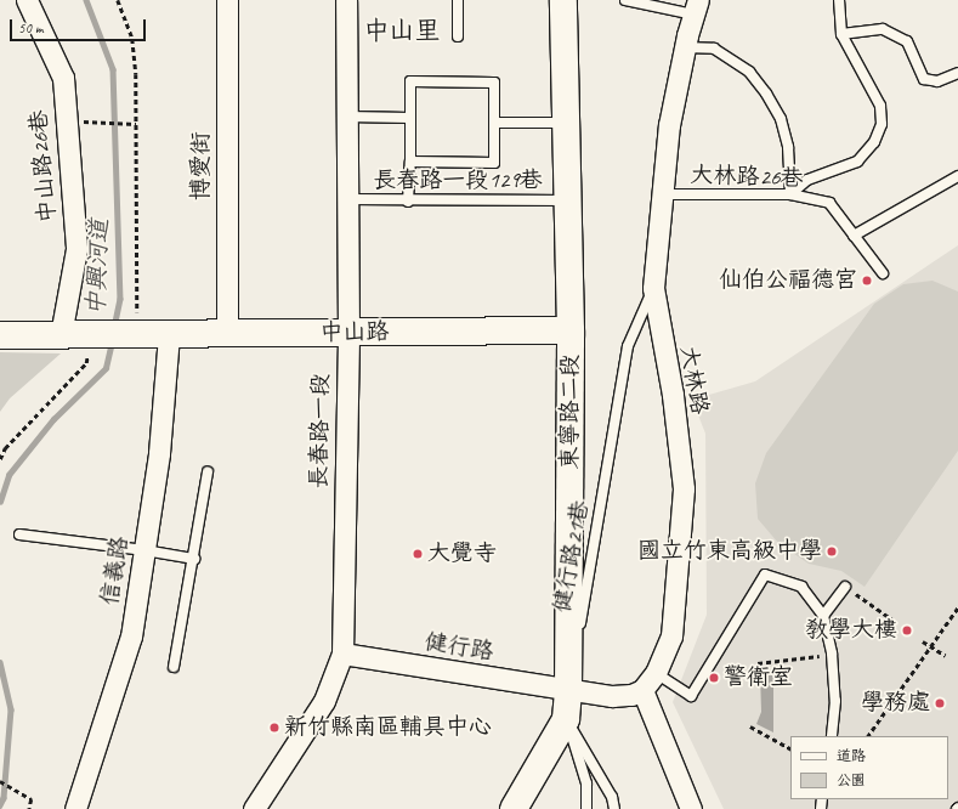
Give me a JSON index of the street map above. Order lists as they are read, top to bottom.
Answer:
{
  "streets": {
    "main road": ["中山路", "東寧路二段"],
    "street": [
      "中山路26巷",
      "博愛街",
      "大林路",
      "長春路一段",
      "信義路",
      "健行路"
    ],
    "lane": ["大林路26巷", "長春路一段129巷", "健行路21巷"]
  },
  "crossings": [
    ["博愛街", "中山路"],
    ["大林路26巷", "大林路"],
    ["長春路一段129巷", "東寧路二段"],
    ["長春路一段129巷", "長春路一段"],
    ["中山路", "東寧路二段"],
    ["中山路", "長春路一段"],
    ["中山路", "信義路"],
    ["大林路", "健行路21巷"],
    ["東寧路二段", "健行路21巷"],
    ["東寧路二段", "健行路"],
    ["長春路一段", "健行路"],
    ["健行路21巷", "健行路"]
  ],
  "districts": ["中山里"],
  "water": ["中興河道"],
  "places": [
    "仙伯公福德宮",
    "國立竹東高級中學",
    "大覺寺",
    "教學大樓",
    "警衛室",
    "學務處",
    "新竹縣南區輔具中心"
  ],
  "legend": ["道路", "公園"],
  "scale_bar": "50 m"
}
